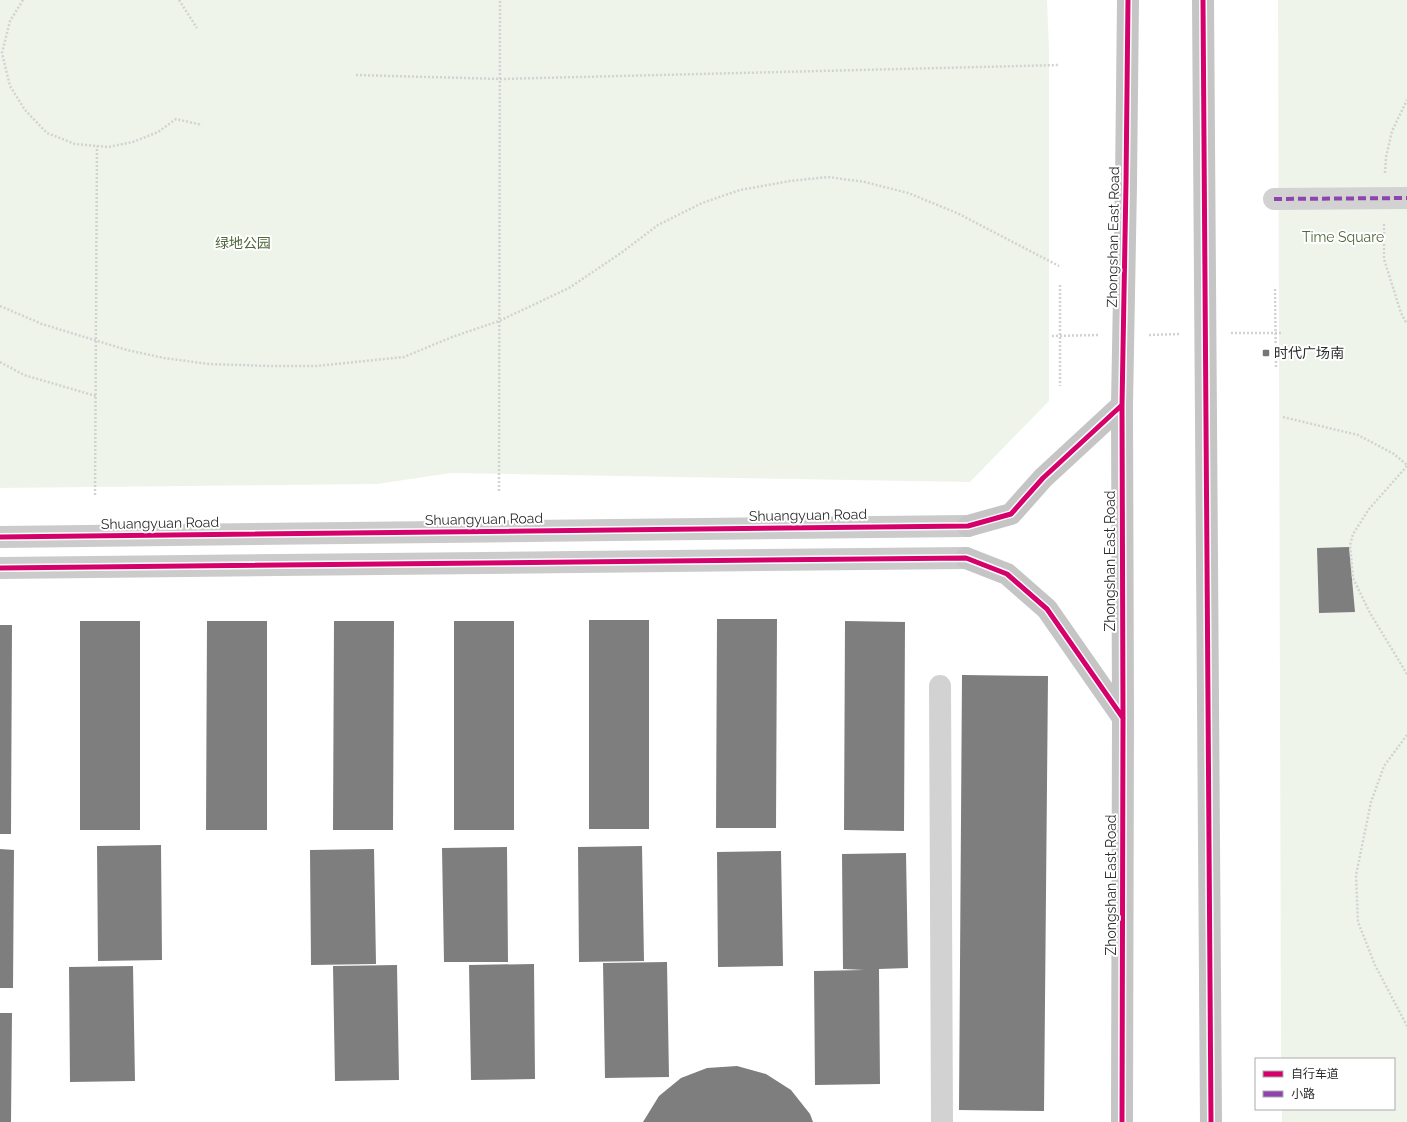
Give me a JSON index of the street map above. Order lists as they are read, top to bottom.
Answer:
{
  "streets": {
    "main road": ["Zhongshan East Road", "Shuangyuan Road"]
  },
  "crossings": [
    ["Zhongshan East Road", "Shuangyuan Road"]
  ],
  "parks": ["Time Square", "绿地公园"],
  "places": {
    "transit": ["时代广场南"]
  },
  "legend": ["自行车道", "小路"]
}
